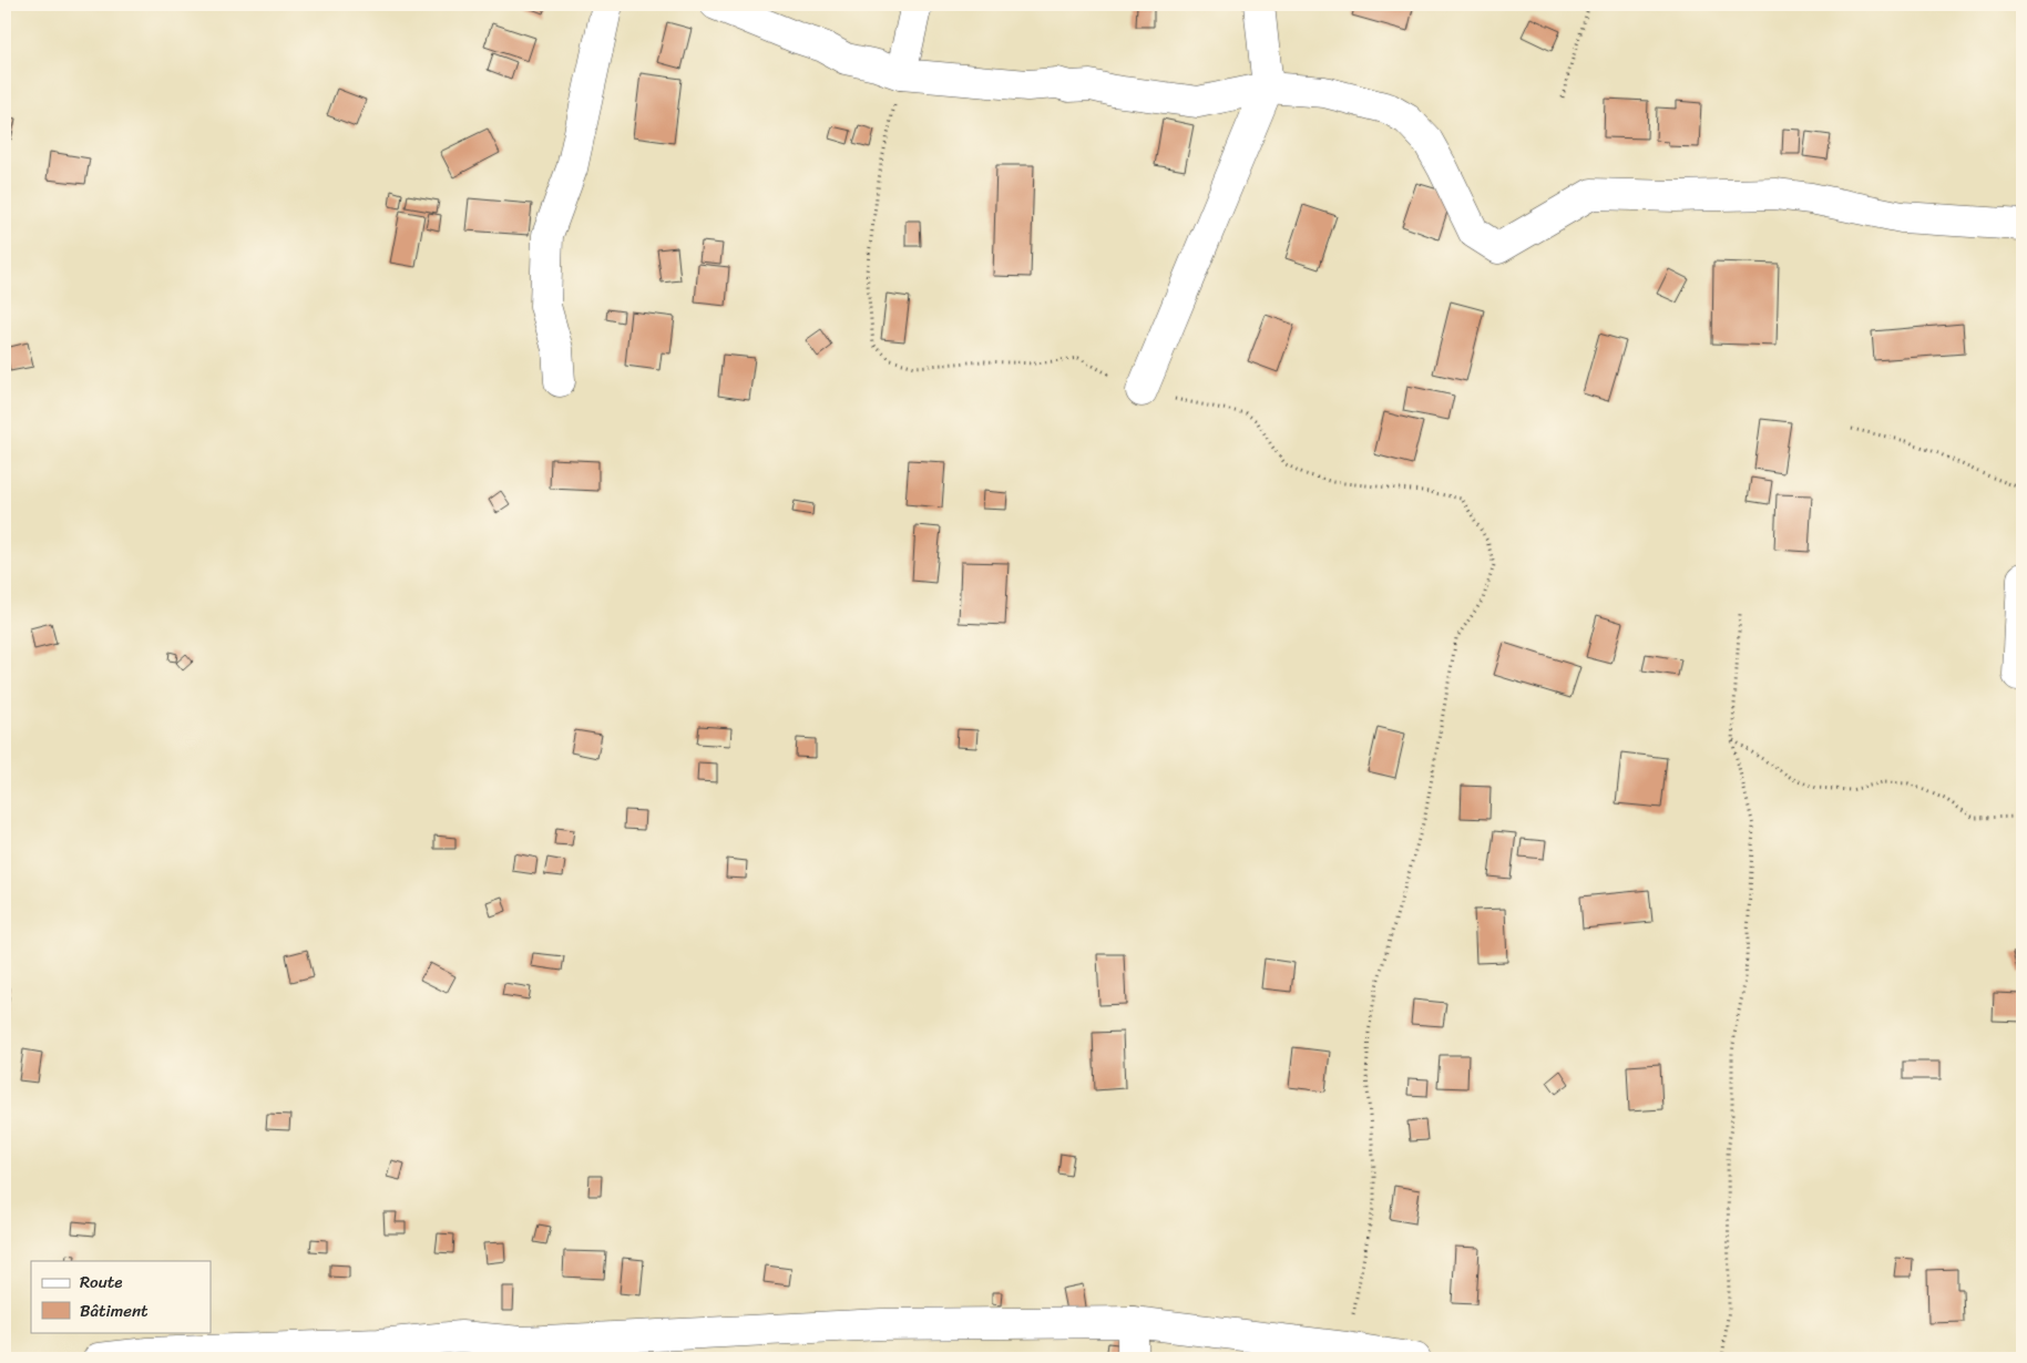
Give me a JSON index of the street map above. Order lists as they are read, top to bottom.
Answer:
{
  "legend": ["Route", "Bâtiment"]
}
